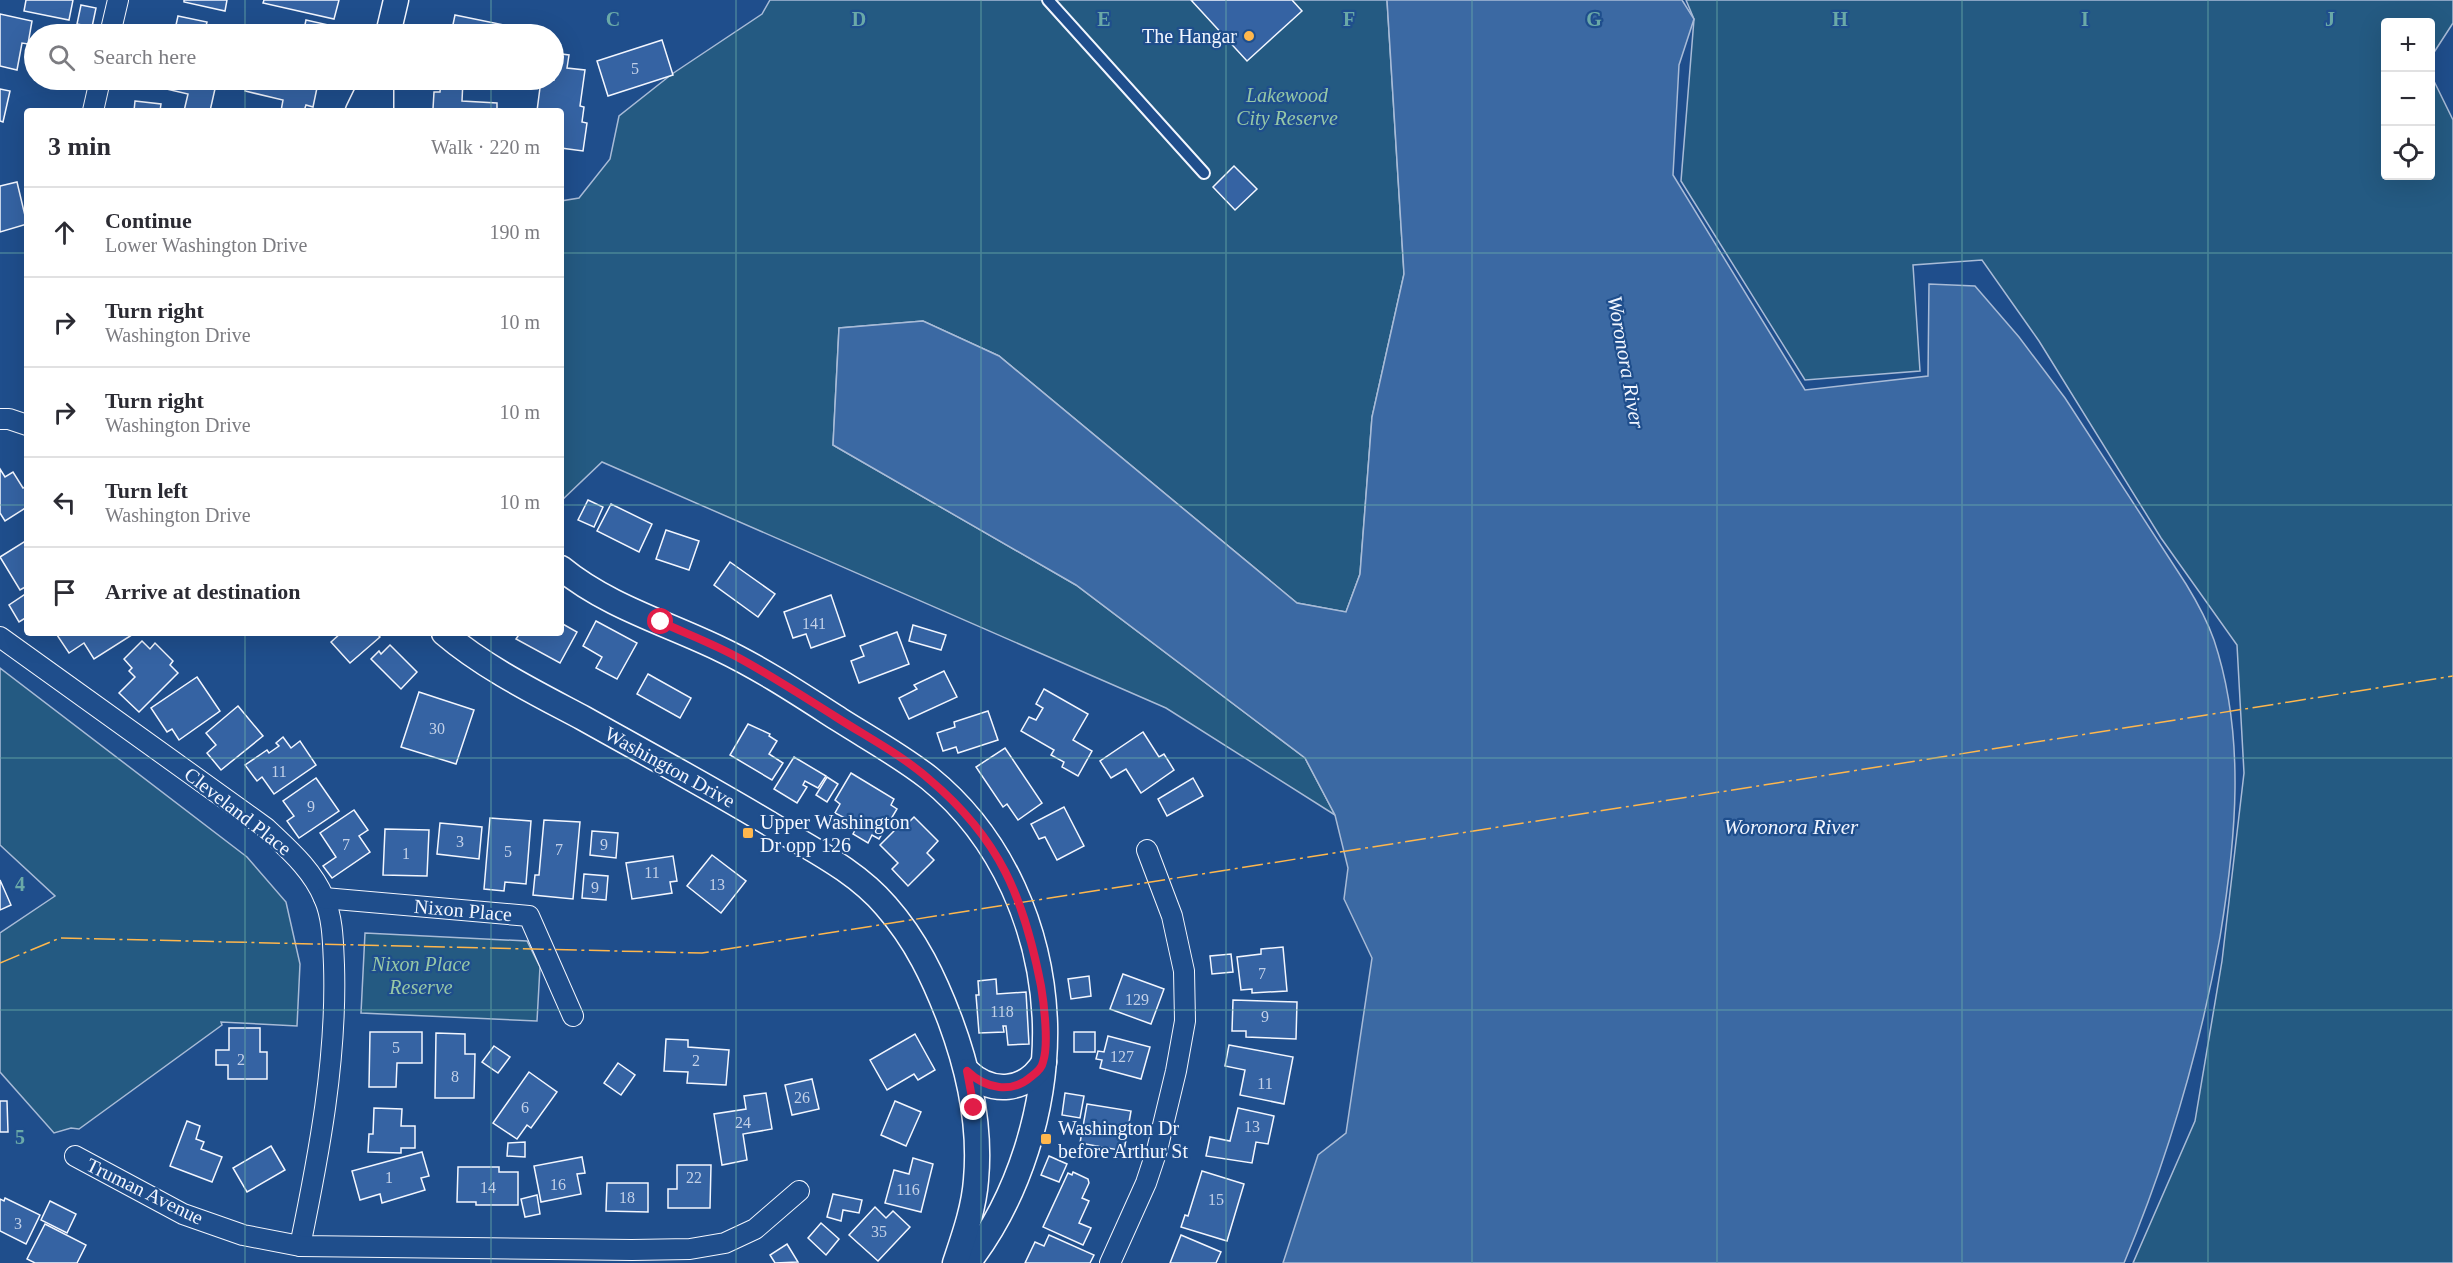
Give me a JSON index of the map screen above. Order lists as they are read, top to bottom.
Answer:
{
  "streets": {
    "street": [
      "Washington Drive",
      "Cleveland Place",
      "Nixon Place",
      "Truman Avenue"
    ]
  },
  "crossings": [
    ["Cleveland Place", "Nixon Place"],
    ["Cleveland Place", "Truman Avenue"]
  ],
  "water": ["Woronora River"],
  "parks": ["Lakewood City Reserve", "Nixon Place Reserve"],
  "places": {
    "other": ["The Hangar"],
    "transit": ["Upper Washington Dr opp 126", "Washington Dr before Arthur St"]
  },
  "house_numbers": [
    "5",
    "141",
    "30",
    "11",
    "9",
    "3",
    "7",
    "9",
    "7",
    "5",
    "1",
    "11",
    "13",
    "9",
    "7",
    "129",
    "118",
    "9",
    "5",
    "127",
    "2",
    "2",
    "8",
    "11",
    "26",
    "6",
    "24",
    "13",
    "1",
    "22",
    "16",
    "14",
    "116",
    "18",
    "15",
    "3",
    "35"
  ],
  "page": {
    "map_buttons": ["+", "−"],
    "search": "Search here",
    "heading": ["3 min", "Walk · 220 m"],
    "list": [
      ["Continue", "Lower Washington Drive", "190 m"],
      ["Turn right", "Washington Drive", "10 m"],
      ["Turn right", "Washington Drive", "10 m"],
      ["Turn left", "Washington Drive", "10 m"],
      "Arrive at destination"
    ]
  },
  "grid": {
    "columns": [
      "C",
      "D",
      "E",
      "F",
      "G",
      "H",
      "I",
      "J"
    ],
    "rows": ["4", "5"]
  }
}
